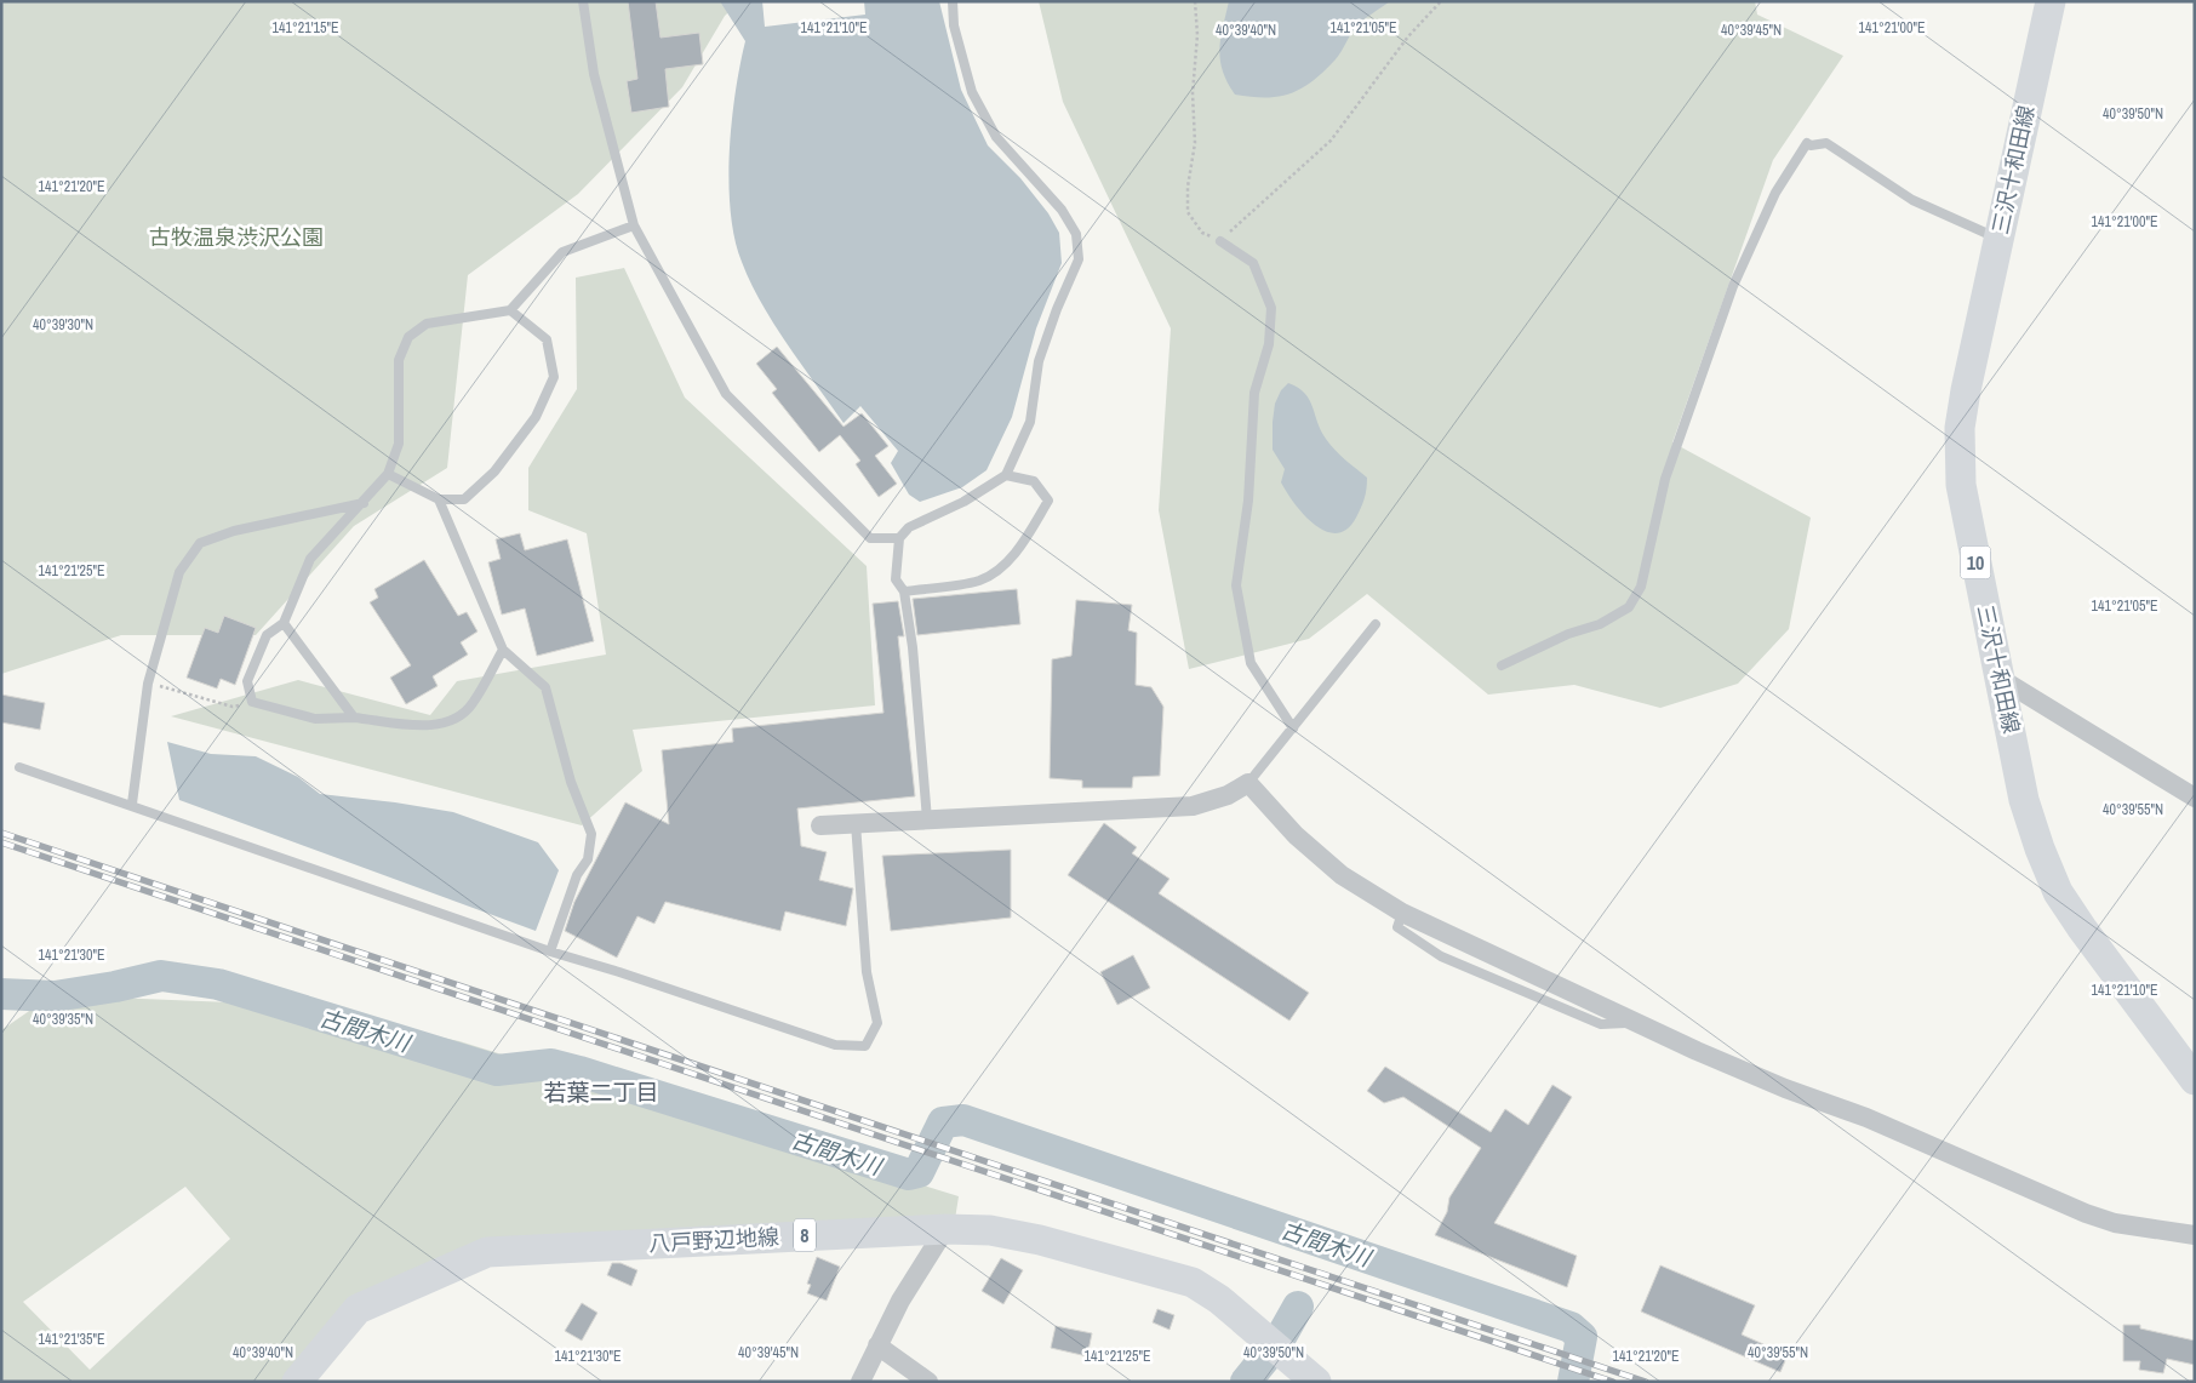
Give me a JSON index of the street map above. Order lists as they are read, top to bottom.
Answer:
{
  "streets": {
    "main road": [
      "三沢十和田線",
      "10",
      "8",
      "八戸野辺地線"
    ]
  },
  "districts": ["若葉二丁目"],
  "water": ["古間木川"],
  "parks": ["古牧温泉渋沢公園"],
  "coordinates": [
    "141°21'15\"E",
    "141°21'10\"E",
    "141°21'05\"E",
    "141°21'00\"E",
    "40°39'40\"N",
    "40°39'45\"N",
    "40°39'50\"N",
    "141°21'20\"E",
    "40°39'30\"N",
    "141°21'25\"E",
    "40°39'55\"N",
    "141°21'30\"E",
    "40°39'35\"N",
    "141°21'35\"E"
  ]
}
